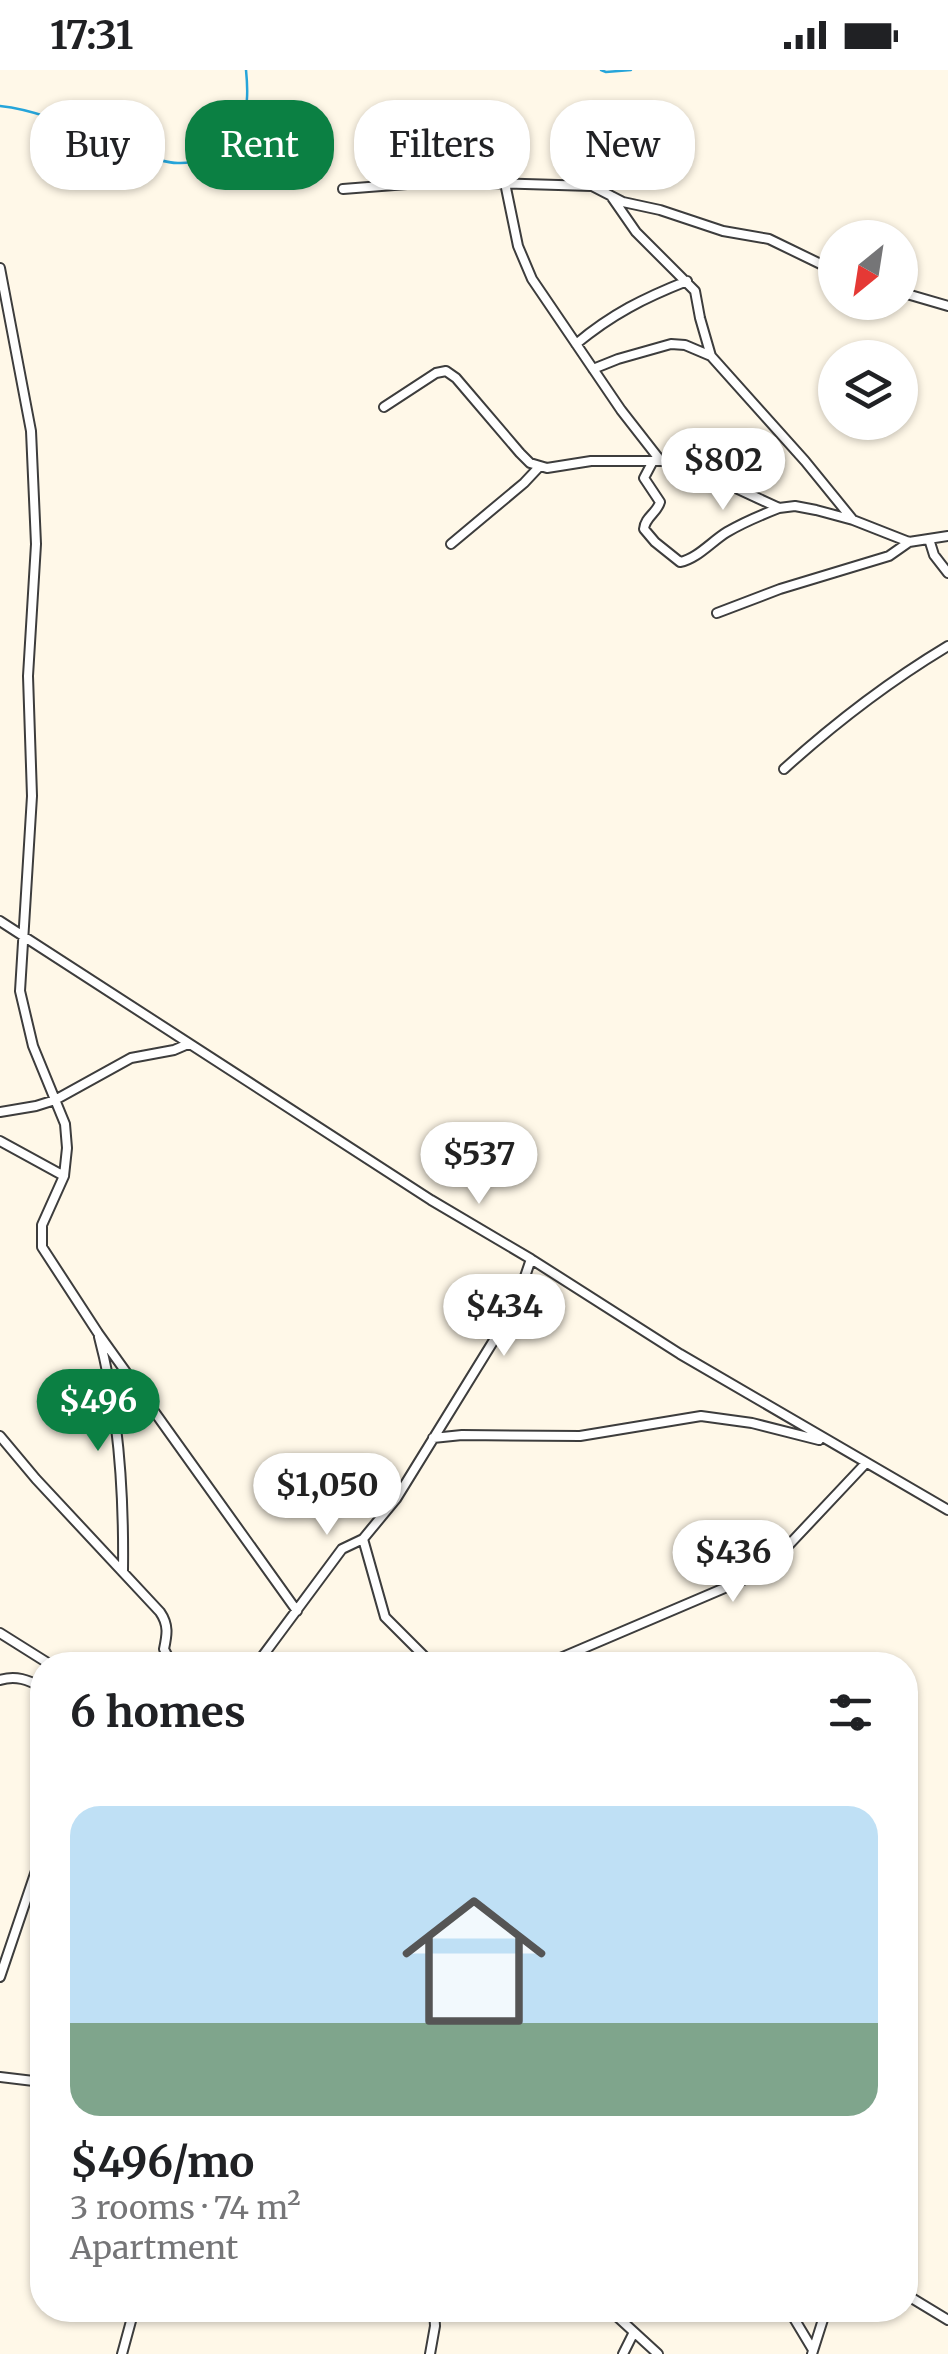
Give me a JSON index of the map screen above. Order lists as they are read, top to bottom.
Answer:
{
  "north": "bottom left",
  "page": {
    "status": "17:31",
    "chip": [
      "Buy",
      "Rent",
      "Filters",
      "New"
    ],
    "price": [
      "$802",
      "$537",
      "$434",
      "$496",
      "$1,050",
      "$436"
    ],
    "heading": "6 homes",
    "list": [
      {
        "name": "$496/mo",
        "note": "3 rooms · 74 m² · Apartment"
      }
    ]
  }
}
